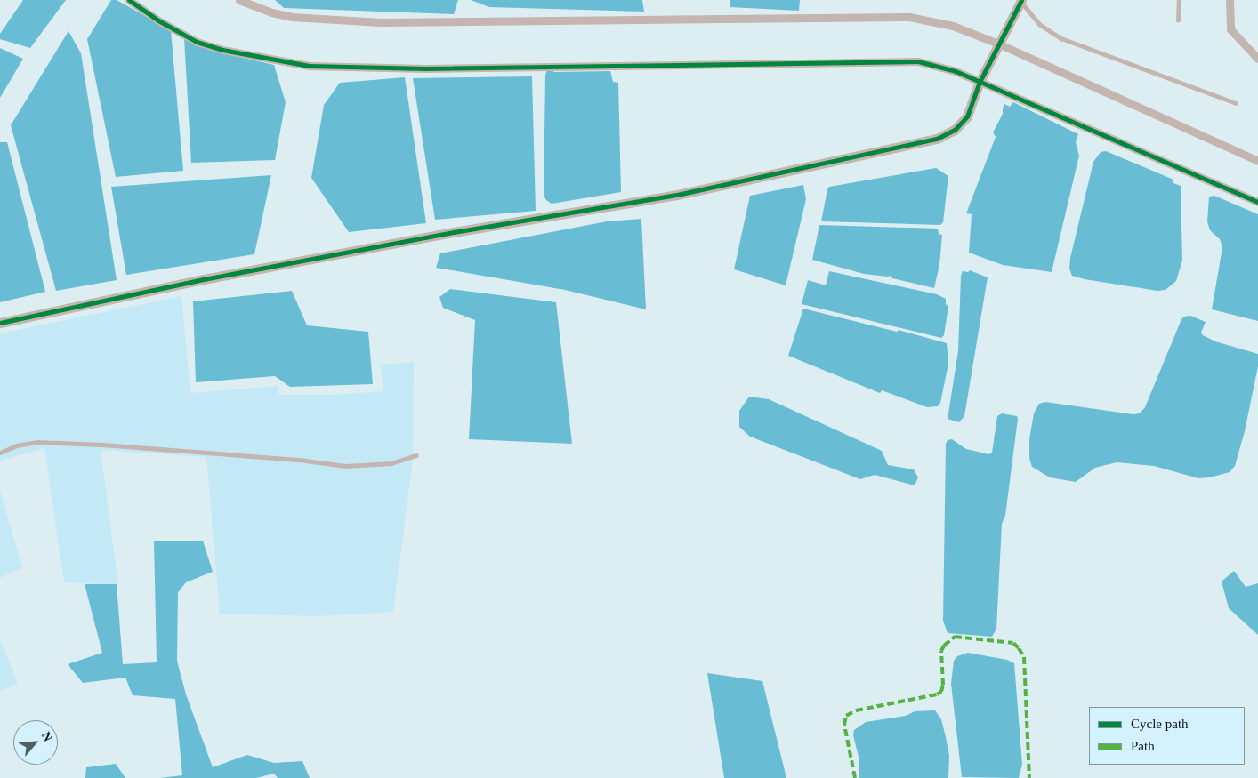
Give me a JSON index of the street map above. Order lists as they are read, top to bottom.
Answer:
{
  "legend": ["Cycle path", "Path"],
  "north": "top right"
}
